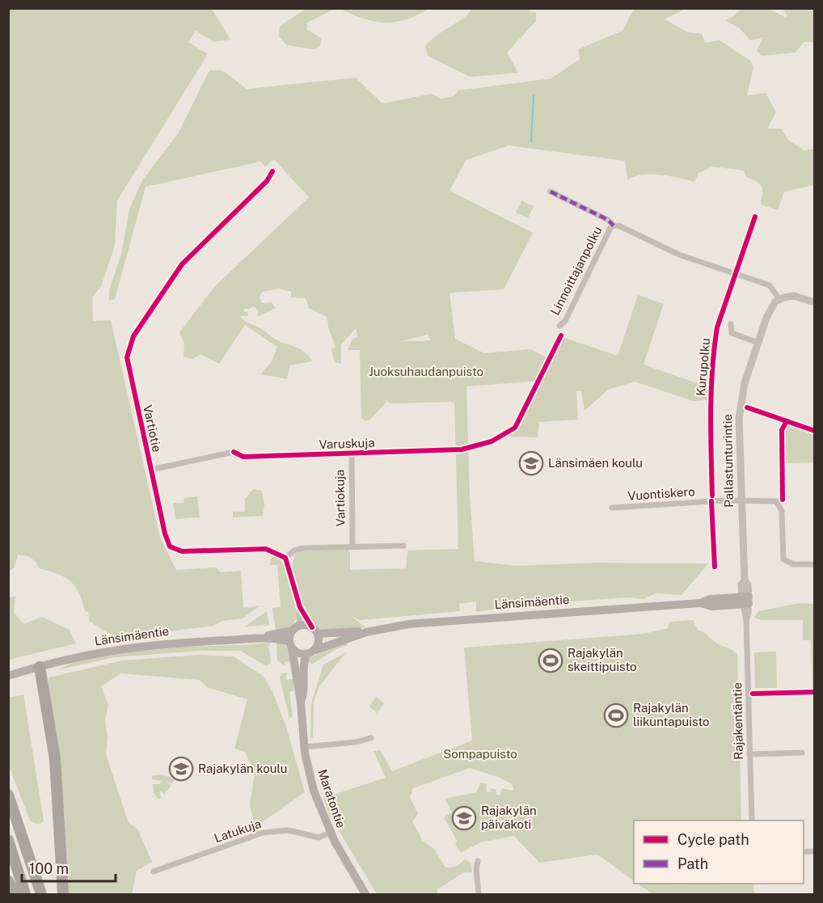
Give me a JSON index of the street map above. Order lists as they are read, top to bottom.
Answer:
{
  "streets": {
    "main road": ["Länsimäentie", "Maratontie"],
    "street": [
      "Linnoittajanpolku",
      "Vartiotie",
      "Pallastunturintie",
      "Vuontiskero",
      "Vartiokuja",
      "Rajakentäntie",
      "Latukuja"
    ],
    "cycle path": ["Kurupolku", "Varuskuja"]
  },
  "crossings": [
    ["Pallastunturintie", "Vuontiskero"],
    ["Pallastunturintie", "Länsimäentie"],
    ["Pallastunturintie", "Rajakentäntie"],
    ["Länsimäentie", "Rajakentäntie"],
    ["Länsimäentie", "Maratontie"],
    ["Maratontie", "Latukuja"]
  ],
  "parks": ["Juoksuhaudanpuisto", "Sompapuisto"],
  "places": {
    "school or university": ["Länsimäen koulu", "Rajakylän koulu", "Rajakylän päiväkoti"],
    "sports": ["Rajakylän skeittipuisto", "Rajakylän liikuntapuisto"]
  },
  "legend": ["Cycle path", "Path"],
  "scale_bar": "100 m"
}
